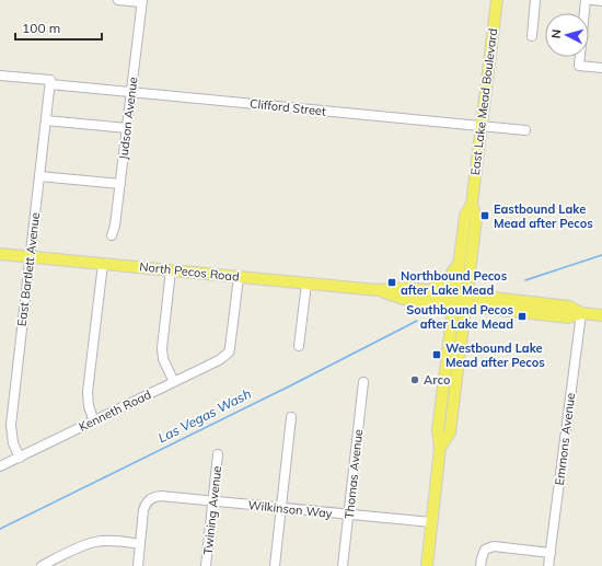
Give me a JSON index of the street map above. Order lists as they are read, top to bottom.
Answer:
{
  "streets": {
    "main road": ["East Lake Mead Boulevard", "North Pecos Road"],
    "street": [
      "Clifford Street",
      "Judson Avenue",
      "East Bartlett Avenue",
      "Kenneth Road",
      "Emmons Avenue",
      "Thomas Avenue",
      "Wilkinson Way",
      "Twining Avenue"
    ]
  },
  "crossings": [
    ["East Lake Mead Boulevard", "Clifford Street"],
    ["East Lake Mead Boulevard", "North Pecos Road"],
    ["East Lake Mead Boulevard", "Wilkinson Way"],
    ["Clifford Street", "Judson Avenue"],
    ["Clifford Street", "East Bartlett Avenue"],
    ["East Bartlett Avenue", "North Pecos Road"],
    ["East Bartlett Avenue", "Kenneth Road"],
    ["North Pecos Road", "Kenneth Road"],
    ["North Pecos Road", "Emmons Avenue"],
    ["Thomas Avenue", "Wilkinson Way"],
    ["Wilkinson Way", "Twining Avenue"]
  ],
  "water": ["Las Vegas Wash"],
  "places": {
    "transit": [
      "Eastbound Lake Mead after Pecos",
      "Northbound Pecos after Lake Mead",
      "Southbound Pecos after Lake Mead",
      "Westbound Lake Mead after Pecos"
    ],
    "other": ["Arco"]
  },
  "scale_bar": "100 m",
  "north": "left"
}
